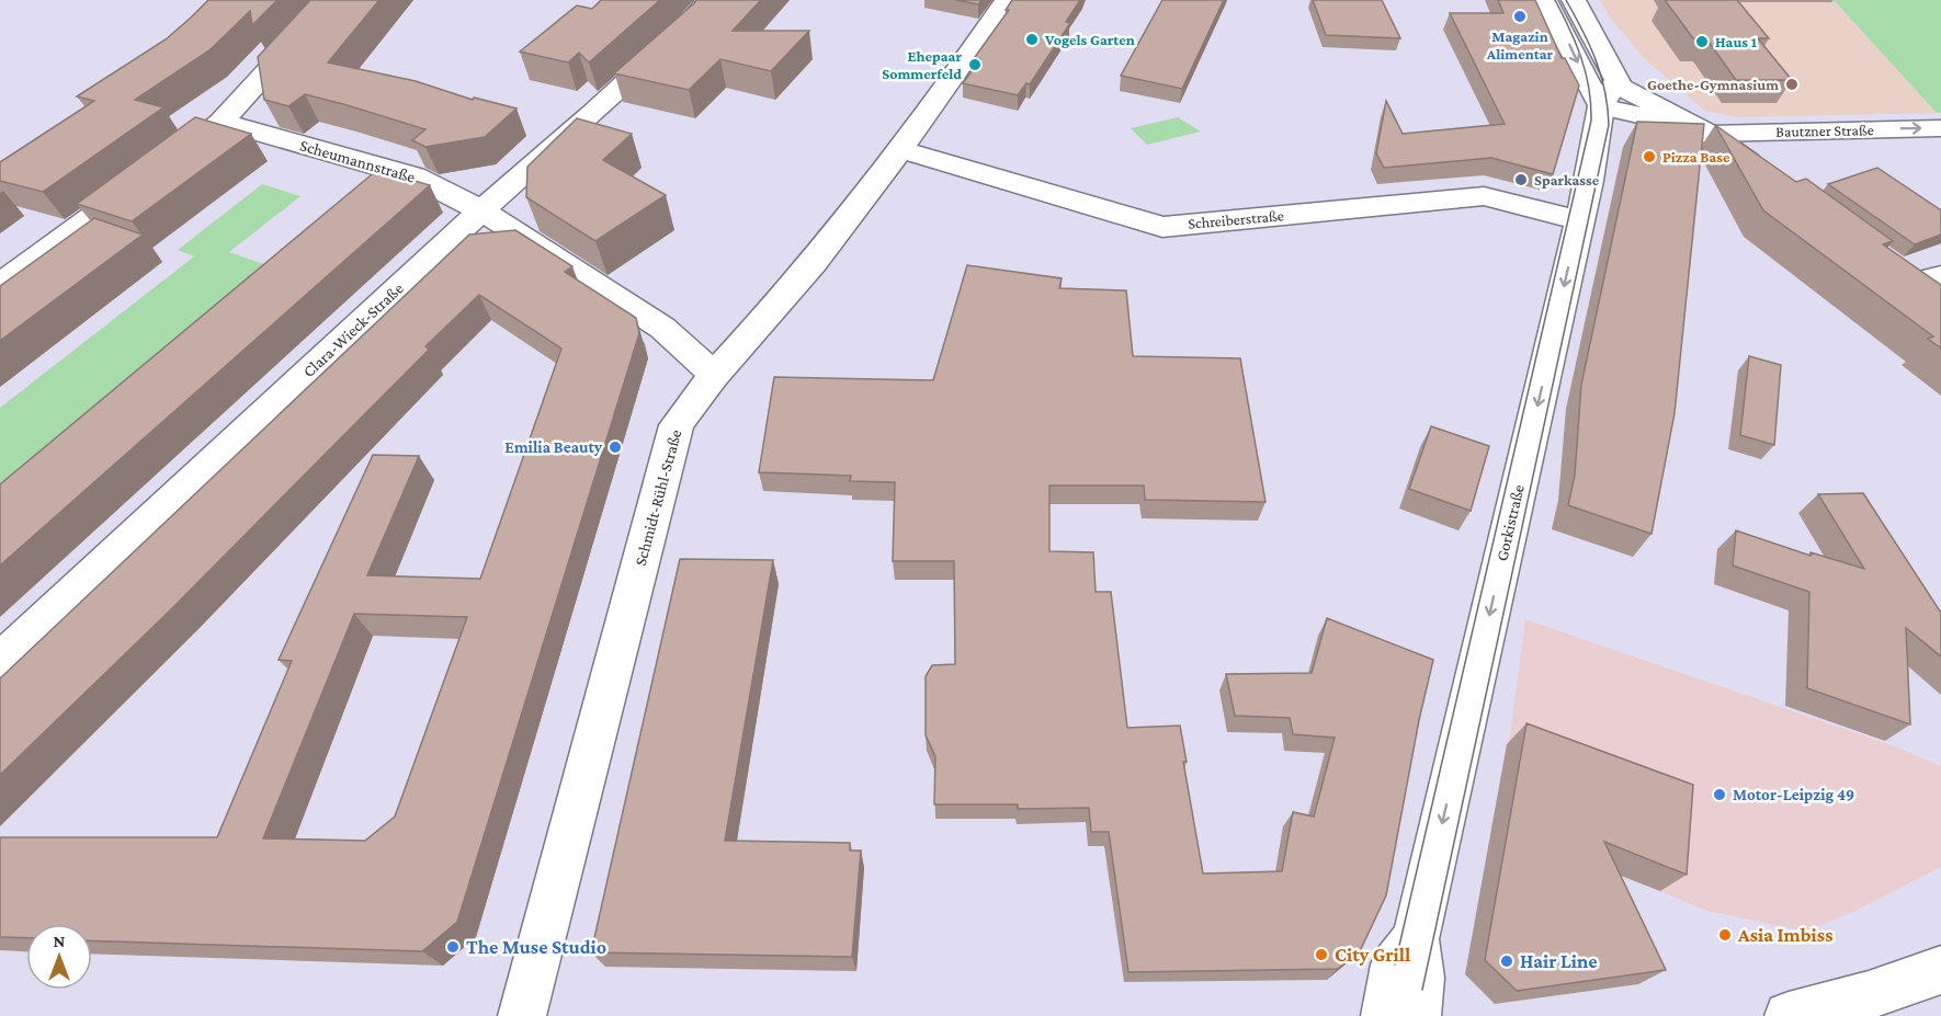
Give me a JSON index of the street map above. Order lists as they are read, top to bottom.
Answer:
{
  "streets": {
    "street": [
      "Bautzner Straße",
      "Scheumannstraße",
      "Schreiberstraße",
      "Clara-Wieck-Straße",
      "Schmidt-Rühl-Straße",
      "Gorkistraße"
    ]
  },
  "crossings": [
    ["Scheumannstraße", "Clara-Wieck-Straße"],
    ["Scheumannstraße", "Schmidt-Rühl-Straße"],
    ["Schreiberstraße", "Schmidt-Rühl-Straße"],
    ["Schreiberstraße", "Gorkistraße"]
  ],
  "one_way": ["Bautzner Straße", "Gorkistraße"],
  "places": [
    "Magazin Alimentar",
    "Vogels Garten",
    "Haus 1",
    "Ehepaar Sommerfeld",
    "Goethe-Gymnasium",
    "Pizza Base",
    "Sparkasse",
    "Emilia Beauty",
    "Motor-Leipzig 49",
    "Asia Imbiss",
    "The Muse Studio",
    "City Grill",
    "Hair Line"
  ],
  "north": "top"
}
